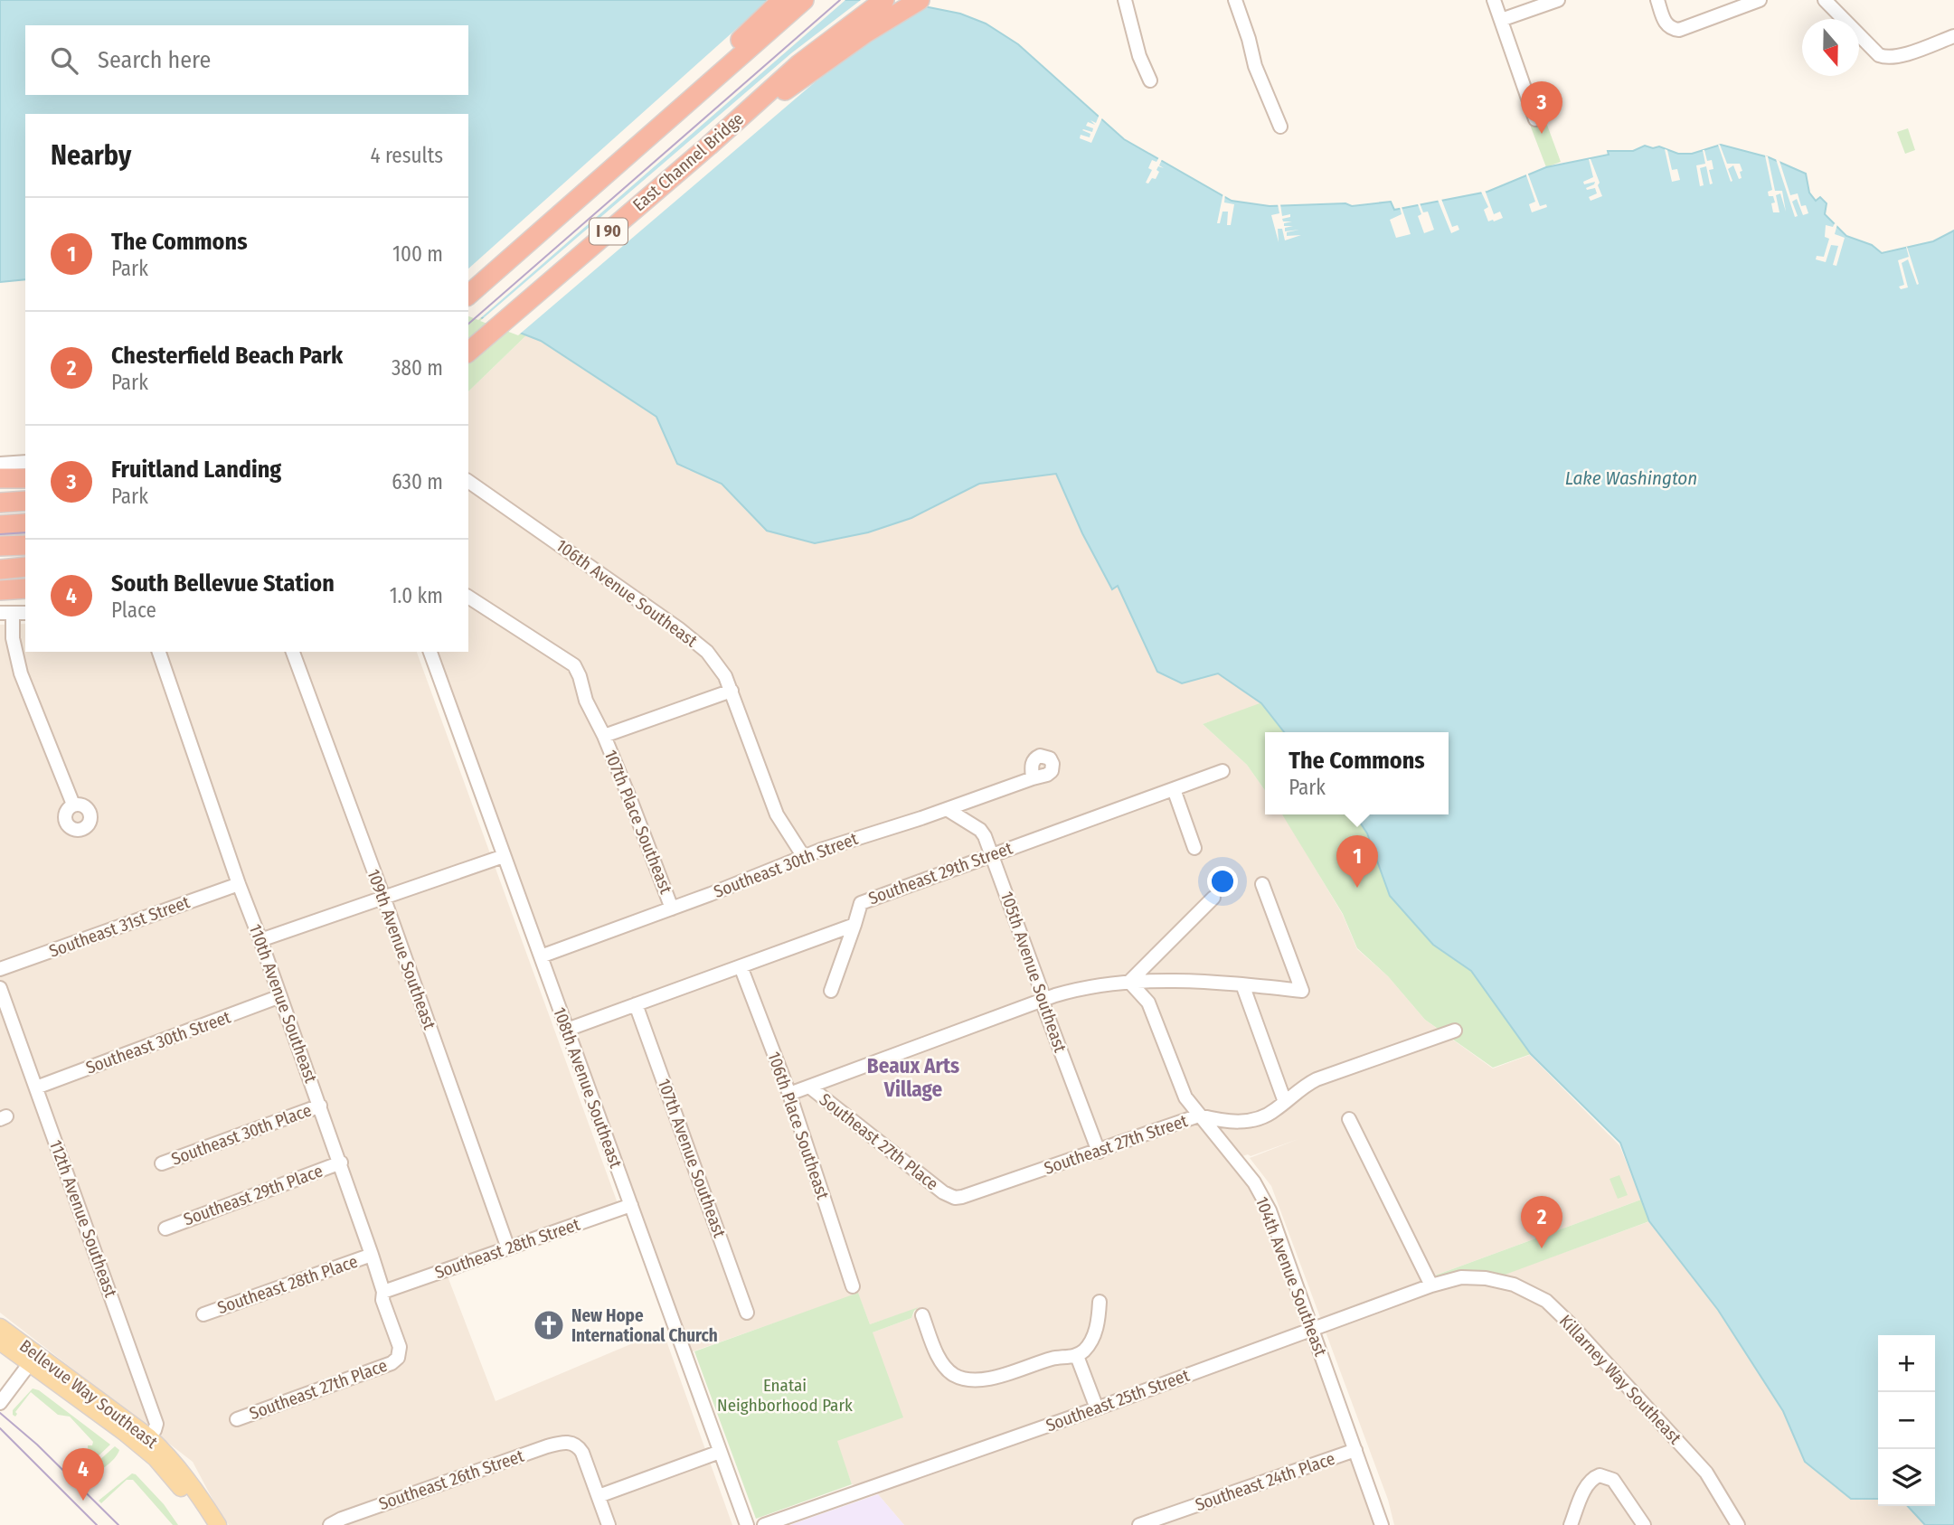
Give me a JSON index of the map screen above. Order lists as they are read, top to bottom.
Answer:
{
  "streets": {
    "highway": ["East Channel Bridge", "I 90"],
    "main road": ["Bellevue Way Southeast"],
    "street": [
      "106th Avenue Southeast",
      "107th Place Southeast",
      "Southeast 30th Street",
      "Southeast 29th Street",
      "Southeast 31st Street",
      "109th Avenue Southeast",
      "105th Avenue Southeast",
      "110th Avenue Southeast",
      "108th Avenue Southeast",
      "106th Place Southeast",
      "Southeast 30th Place",
      "Southeast 27th Place",
      "Southeast 27th Street",
      "107th Avenue Southeast",
      "Southeast 29th Place",
      "112th Avenue Southeast",
      "Southeast 28th Street",
      "104th Avenue Southeast",
      "Southeast 28th Place",
      "Killarney Way Southeast",
      "Southeast 25th Street",
      "Southeast 26th Street",
      "Southeast 24th Place"
    ]
  },
  "crossings": [
    ["106th Avenue Southeast", "Southeast 30th Street"],
    ["107th Place Southeast", "Southeast 30th Street"],
    ["Southeast 30th Street", "105th Avenue Southeast"],
    ["Southeast 30th Street", "110th Avenue Southeast"],
    ["Southeast 30th Street", "108th Avenue Southeast"],
    ["Southeast 30th Street", "112th Avenue Southeast"],
    ["Southeast 29th Street", "105th Avenue Southeast"],
    ["Southeast 29th Street", "108th Avenue Southeast"],
    ["Southeast 29th Street", "106th Place Southeast"],
    ["Southeast 29th Street", "107th Avenue Southeast"],
    ["Southeast 31st Street", "110th Avenue Southeast"],
    ["109th Avenue Southeast", "Southeast 28th Street"],
    ["105th Avenue Southeast", "Southeast 27th Street"],
    ["110th Avenue Southeast", "Southeast 30th Place"],
    ["110th Avenue Southeast", "Southeast 27th Place"],
    ["110th Avenue Southeast", "Southeast 29th Place"],
    ["110th Avenue Southeast", "Southeast 28th Street"],
    ["110th Avenue Southeast", "Southeast 28th Place"],
    ["108th Avenue Southeast", "Southeast 28th Street"],
    ["Southeast 27th Place", "Southeast 27th Street"],
    ["Southeast 27th Street", "104th Avenue Southeast"],
    ["112th Avenue Southeast", "Bellevue Way Southeast"],
    ["104th Avenue Southeast", "Southeast 25th Street"],
    ["104th Avenue Southeast", "Southeast 24th Place"],
    ["Killarney Way Southeast", "Southeast 25th Street"]
  ],
  "districts": ["Beaux Arts Village"],
  "water": ["Lake Washington"],
  "parks": ["Enatai Neighborhood Park"],
  "places": {
    "church": ["New Hope International Church"]
  },
  "north": "bottom",
  "page": {
    "search": "Search here",
    "pins": [
      "3",
      "1",
      "2",
      "4"
    ],
    "heading": ["Nearby", "4 results"],
    "list": [
      {
        "mark": "1",
        "name": "The Commons",
        "note": "Park",
        "value": "100 m"
      },
      {
        "mark": "2",
        "name": "Chesterfield Beach Park",
        "note": "Park",
        "value": "380 m"
      },
      {
        "mark": "3",
        "name": "Fruitland Landing",
        "note": "Park",
        "value": "630 m"
      },
      {
        "mark": "4",
        "name": "South Bellevue Station",
        "note": "Place",
        "value": "1.0 km"
      }
    ],
    "popup": ["The Commons", "Park"],
    "map_buttons": ["+", "−"]
  }
}
